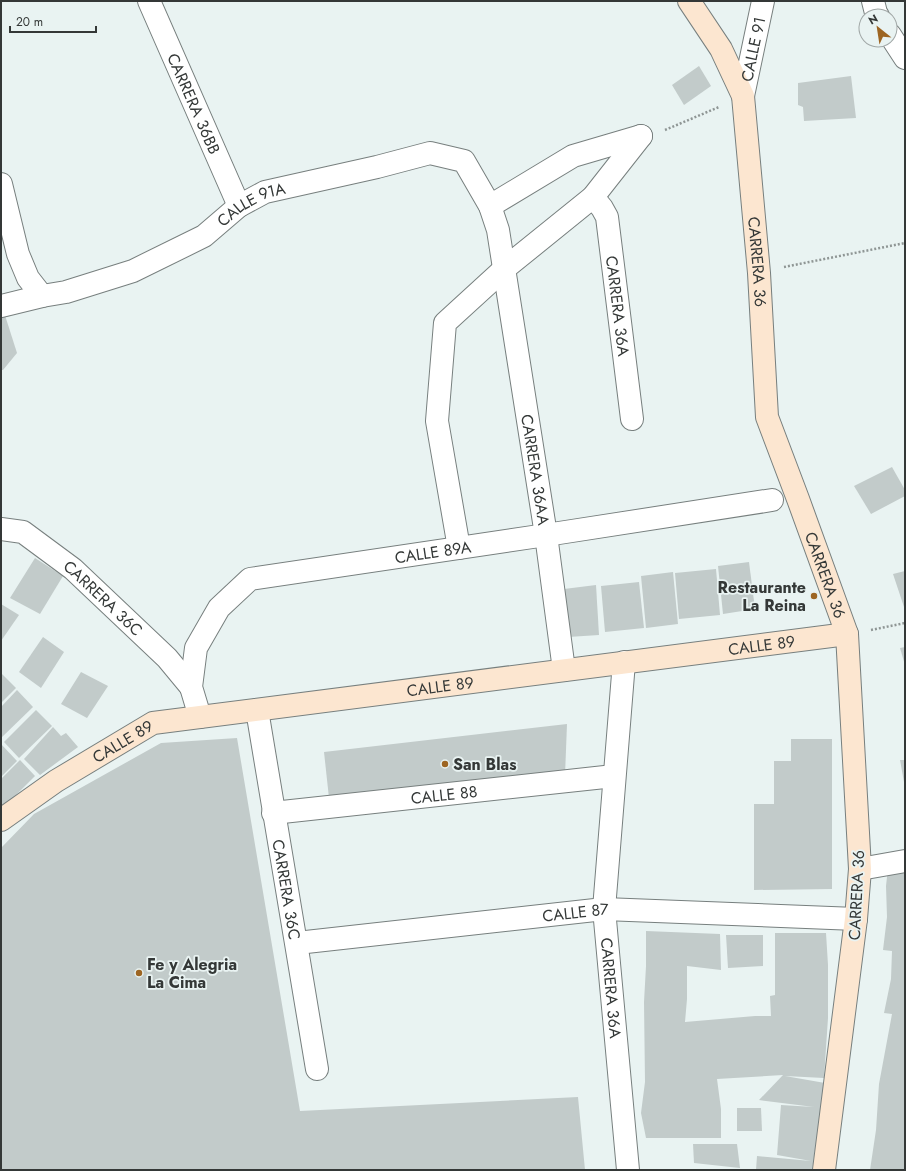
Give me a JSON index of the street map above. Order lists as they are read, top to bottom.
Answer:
{
  "streets": {
    "main road": ["CARRERA 36", "CALLE 89"],
    "street": [
      "CALLE 91",
      "CARRERA 36BB",
      "CALLE 91A",
      "CARRERA 36A",
      "CARRERA 36AA",
      "CALLE 89A",
      "CARRERA 36C",
      "CALLE 88",
      "CALLE 87"
    ]
  },
  "crossings": [
    ["CALLE 91", "CARRERA 36"],
    ["CARRERA 36BB", "CALLE 91A"],
    ["CALLE 91A", "CARRERA 36AA"],
    ["CARRERA 36", "CALLE 89"],
    ["CARRERA 36", "CALLE 87"],
    ["CARRERA 36A", "CALLE 89"],
    ["CARRERA 36A", "CALLE 88"],
    ["CARRERA 36A", "CALLE 87"],
    ["CARRERA 36AA", "CALLE 89A"],
    ["CARRERA 36AA", "CALLE 89"],
    ["CALLE 89A", "CARRERA 36C"],
    ["CALLE 89A", "CALLE 89"],
    ["CARRERA 36C", "CALLE 89"],
    ["CARRERA 36C", "CALLE 88"],
    ["CARRERA 36C", "CALLE 87"]
  ],
  "places": ["Restaurante La Reina", "San Blas", "Fe y Alegria La Cima"],
  "scale_bar": "20 m",
  "north": "top left"
}
